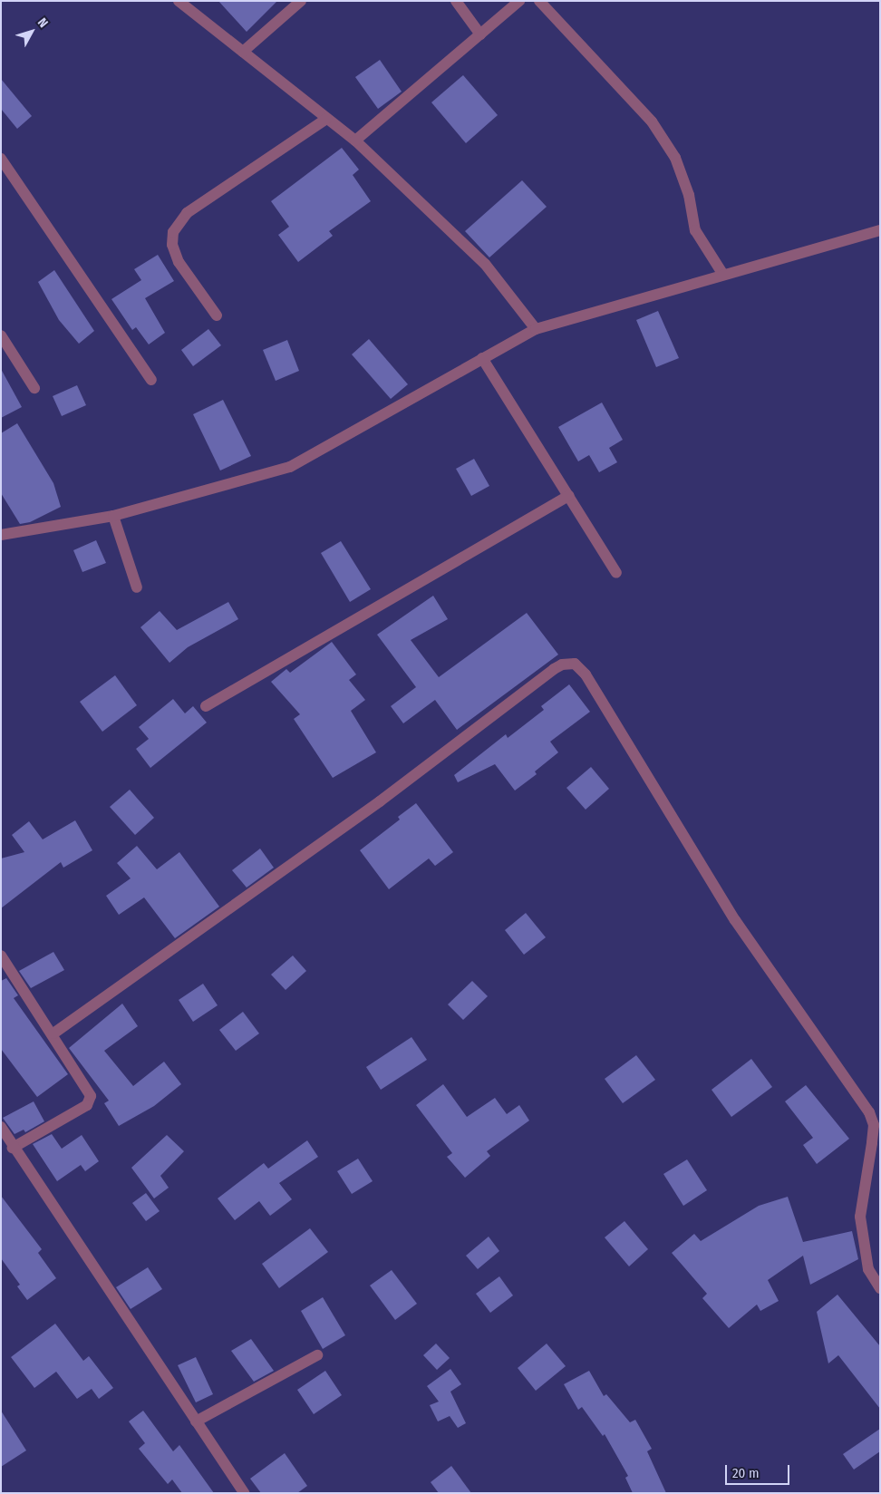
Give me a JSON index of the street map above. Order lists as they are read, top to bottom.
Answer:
{
  "scale_bar": "20 m",
  "north": "top right"
}
